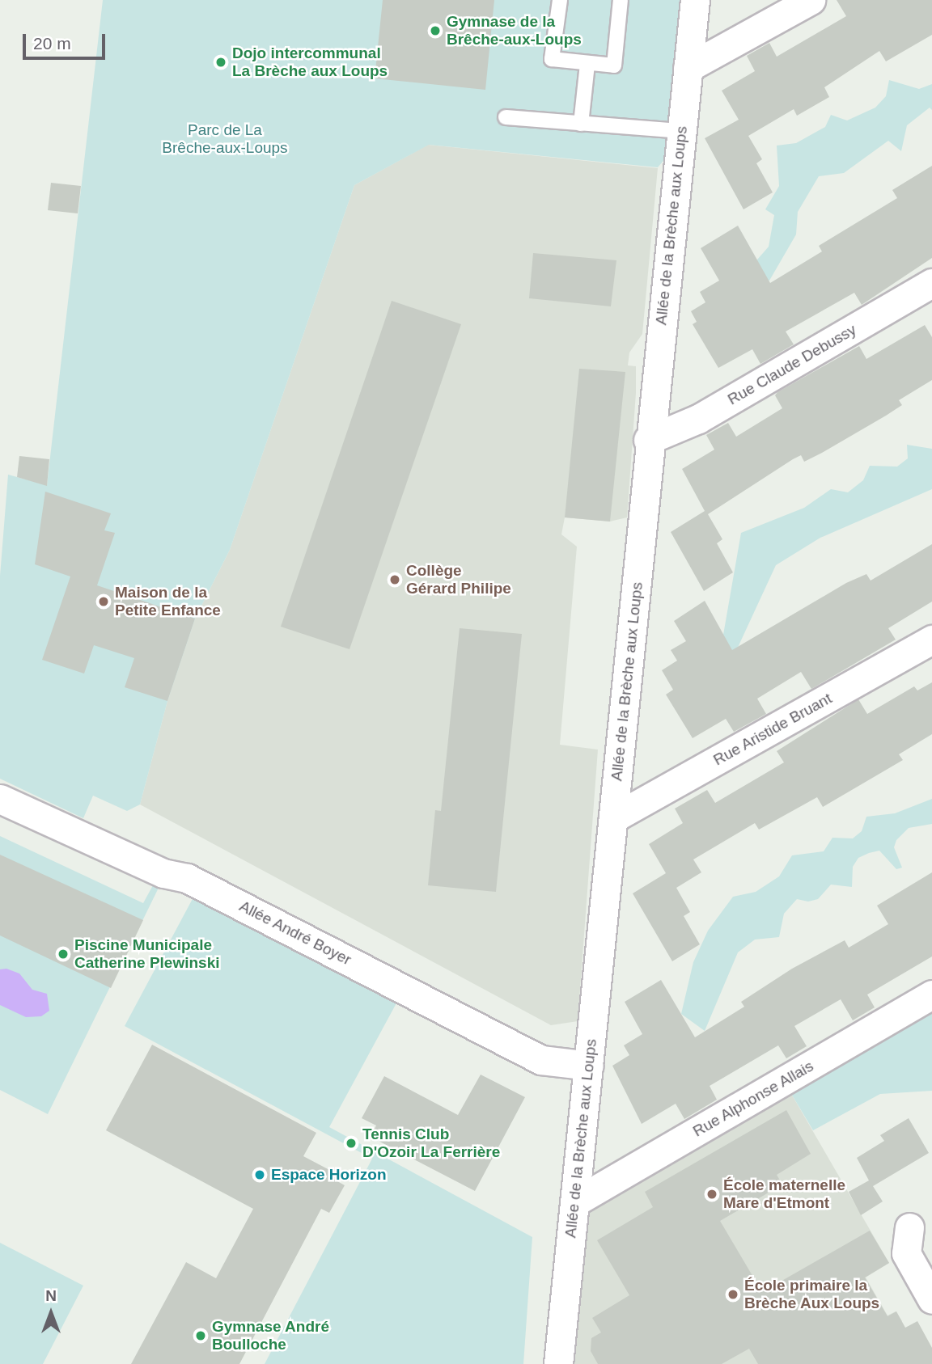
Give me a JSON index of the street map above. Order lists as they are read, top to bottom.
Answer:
{
  "streets": {
    "street": [
      "Allée de la Brèche aux Loups",
      "Rue Claude Debussy",
      "Rue Aristide Bruant",
      "Allée André Boyer",
      "Rue Alphonse Allais"
    ]
  },
  "crossings": [
    ["Allée de la Brèche aux Loups", "Rue Claude Debussy"],
    ["Allée de la Brèche aux Loups", "Rue Aristide Bruant"],
    ["Allée de la Brèche aux Loups", "Allée André Boyer"],
    ["Allée de la Brèche aux Loups", "Rue Alphonse Allais"]
  ],
  "parks": ["Parc de La Brêche-aux-Loups"],
  "places": [
    "Gymnase de la Brêche-aux-Loups",
    "Dojo intercommunal La Brèche aux Loups",
    "Collège Gérard Philipe",
    "Maison de la Petite Enfance",
    "Piscine Municipale Catherine Plewinski",
    "Tennis Club D'Ozoir La Ferrière",
    "Espace Horizon",
    "École maternelle Mare d'Etmont",
    "École primaire la Brèche Aux Loups",
    "Gymnase André Boulloche"
  ],
  "scale_bar": "20 m",
  "north": "top"
}
